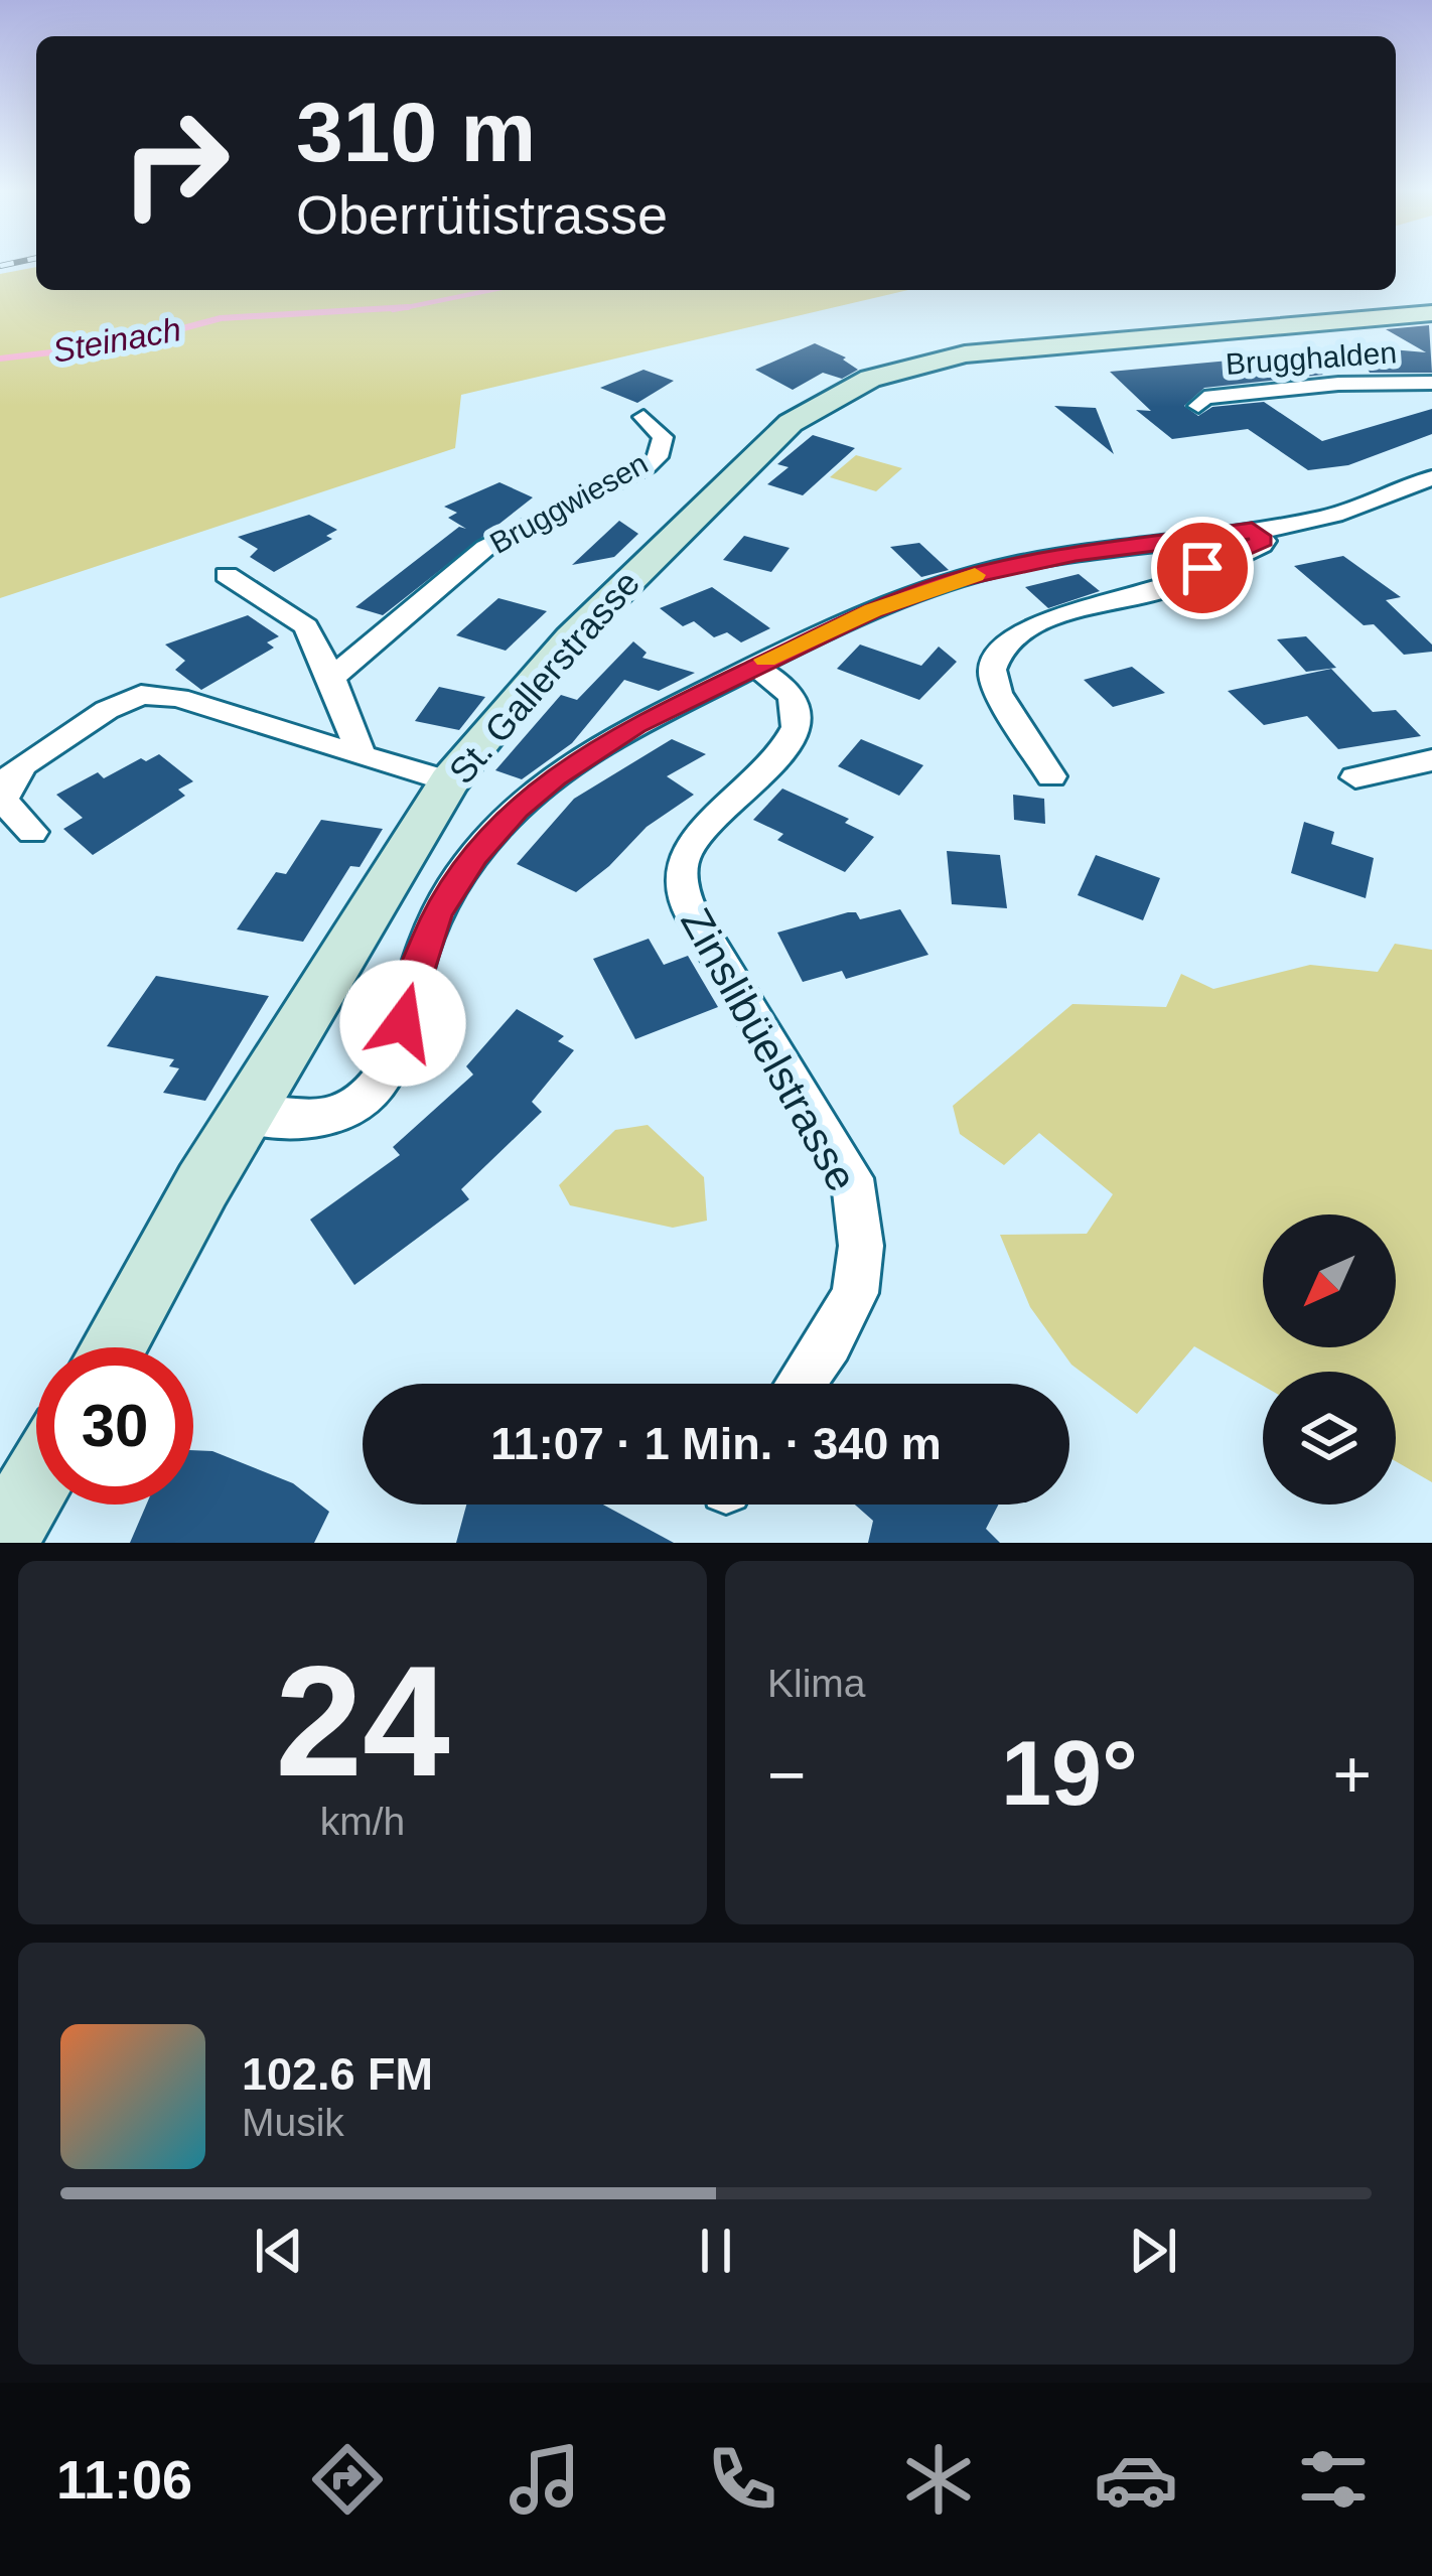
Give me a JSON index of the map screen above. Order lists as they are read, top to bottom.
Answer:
{
  "streets": {
    "main road": ["St. Gallerstrasse"],
    "street": ["Brugghalden", "Bruggwiesen", "Zinslibüelstrasse"]
  },
  "water": ["Steinach"],
  "north": "bottom left",
  "page": {
    "turn": ["310 m", "Oberrütistrasse"],
    "limit": "30",
    "trip": "11:07 · 1 Min. · 340 m",
    "tile": [
      ["24", "km/h"],
      "Klima"
    ],
    "heat": ["−", "19°", "+"],
    "song": ["102.6 FM", "Musik"],
    "tabs": "11:06"
  }
}
